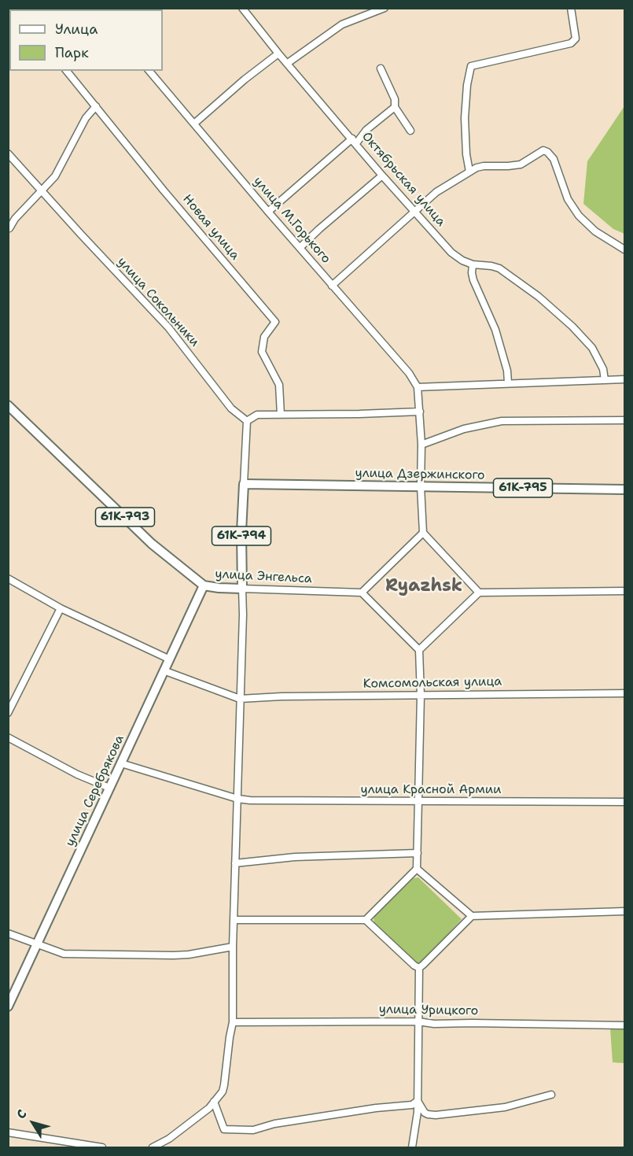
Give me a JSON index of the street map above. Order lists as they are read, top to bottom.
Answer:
{
  "streets": {
    "main road": [
      "улица Дзержинского",
      "61К-795",
      "61К-793",
      "61К-794",
      "улица Энгельса",
      "улица Серебрякова"
    ],
    "street": [
      "Октябрьская улица",
      "улица М.Горького",
      "Новая улица",
      "улица Сокольники",
      "Комсомольская улица",
      "улица Красной Армии",
      "улица Урицкого"
    ]
  },
  "crossings": [
    ["улица Дзержинского", "61К-794"],
    ["61К-794", "улица Энгельса"],
    ["улица Энгельса", "улица Серебрякова"],
    ["улица Красной Армии", "улица Серебрякова"]
  ],
  "districts": ["Ryazhsk"],
  "legend": ["Улица", "Парк"],
  "north": "top left"
}
